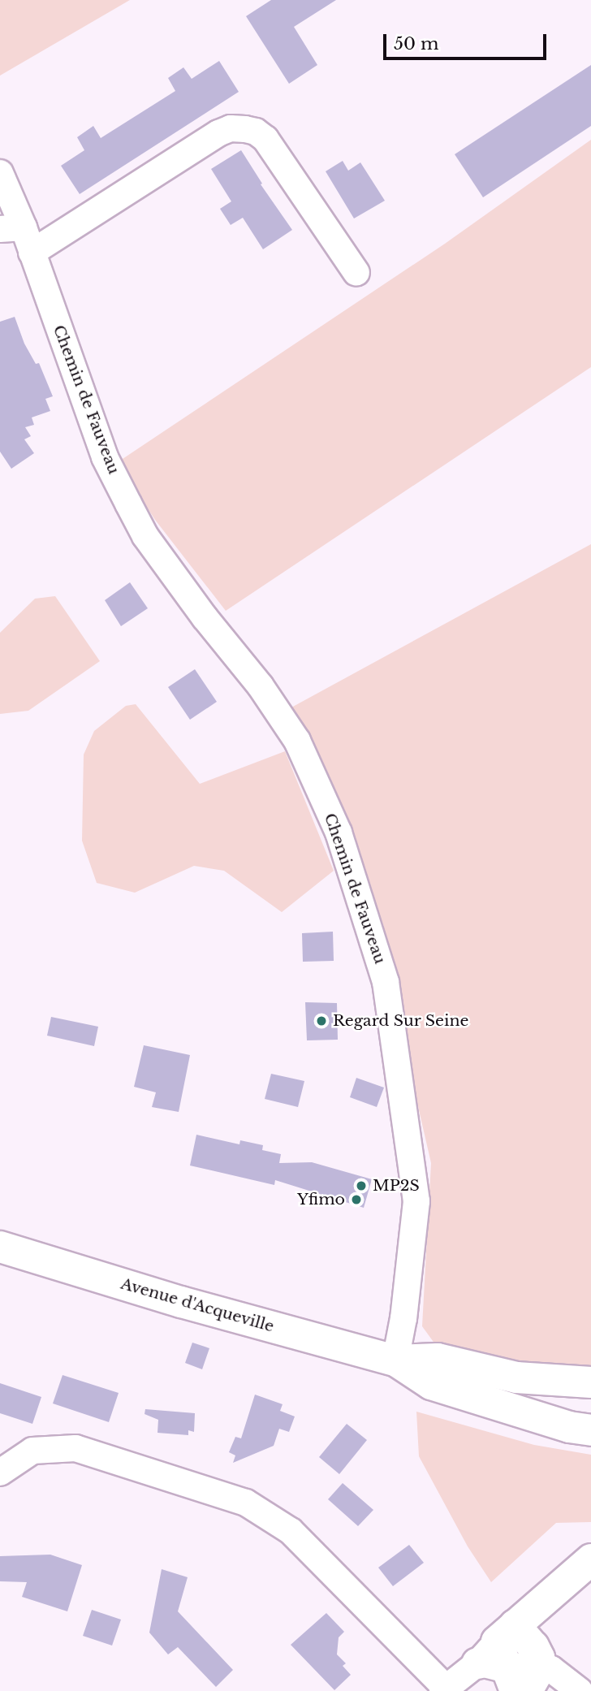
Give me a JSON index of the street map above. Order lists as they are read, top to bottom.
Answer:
{
  "streets": {
    "main road": ["Avenue d'Acqueville"],
    "street": ["Chemin de Fauveau"]
  },
  "crossings": [
    ["Chemin de Fauveau", "Avenue d'Acqueville"]
  ],
  "places": ["Regard Sur Seine", "MP2S", "Yfimo"],
  "scale_bar": "50 m"
}
